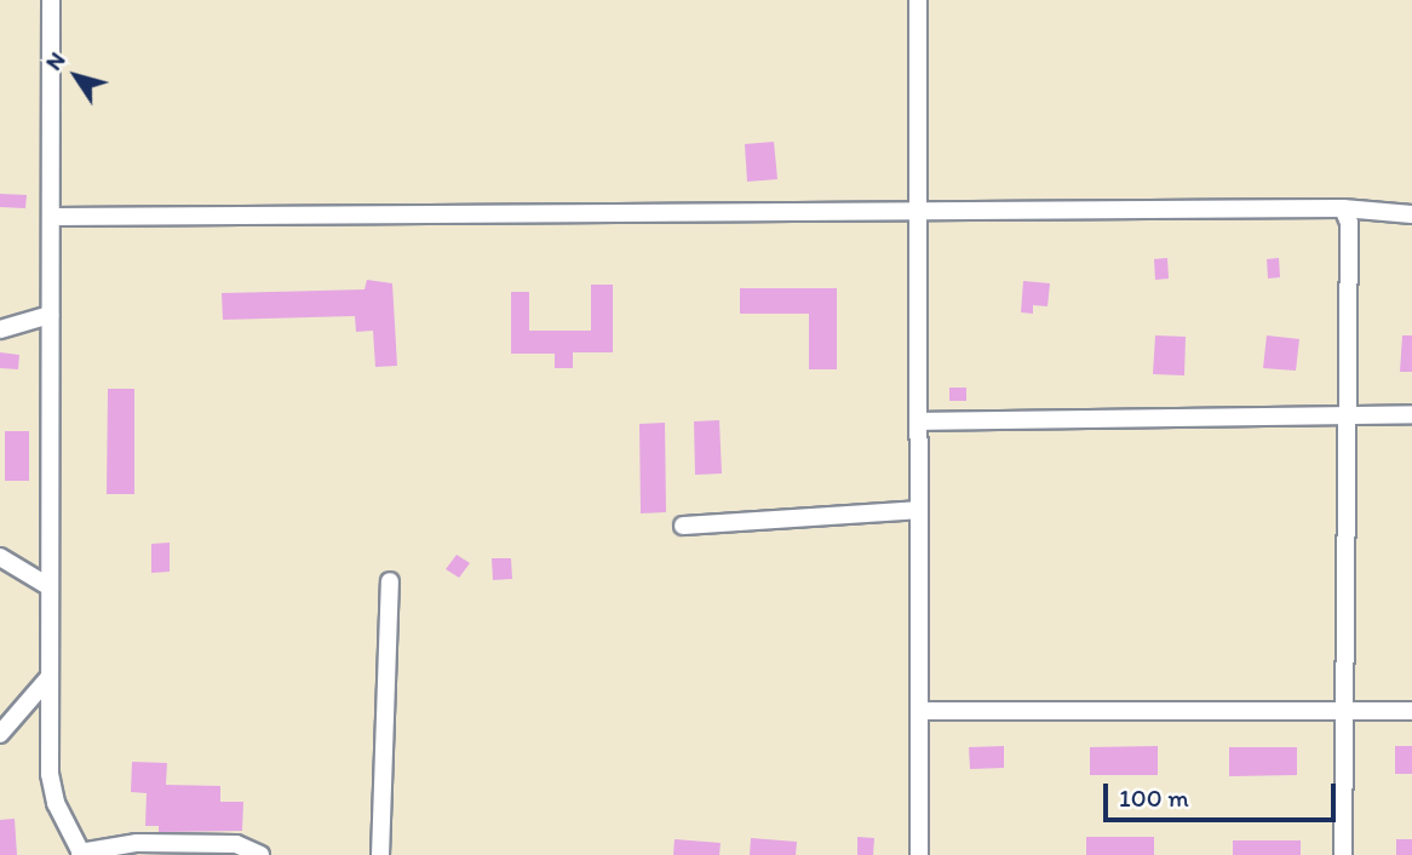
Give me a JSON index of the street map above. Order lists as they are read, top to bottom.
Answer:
{
  "scale_bar": "100 m",
  "north": "top left"
}
